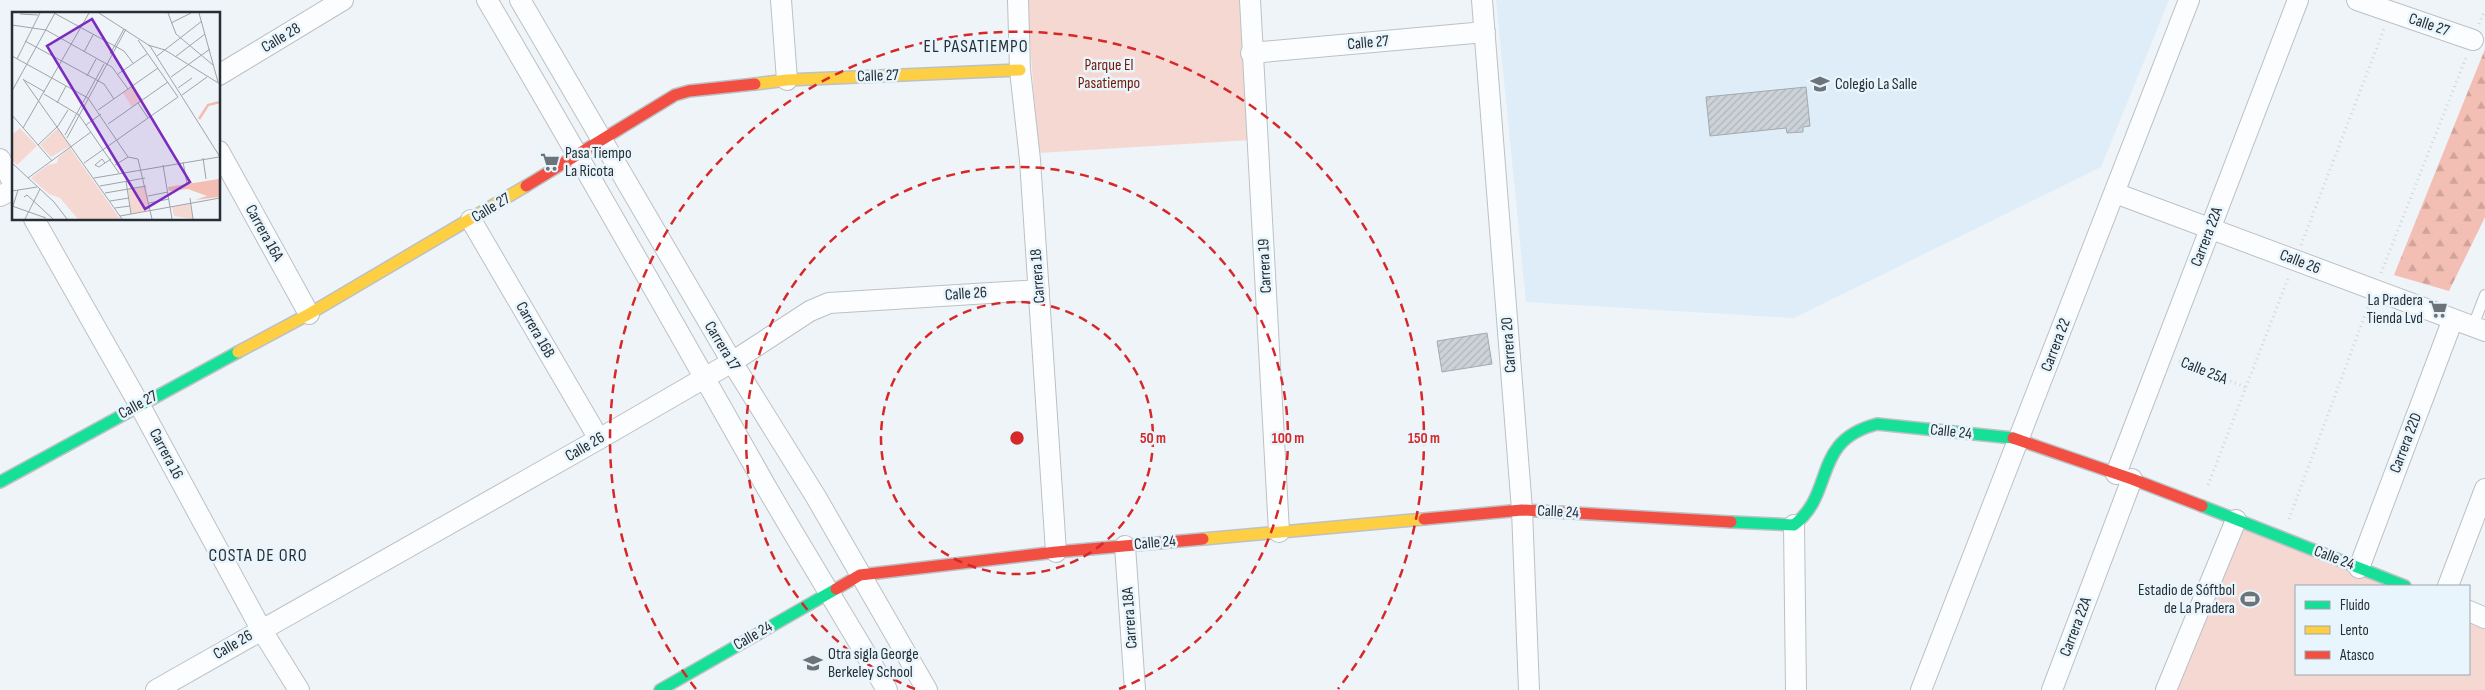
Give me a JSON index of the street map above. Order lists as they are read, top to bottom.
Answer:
{
  "streets": {
    "street": [
      "Calle 27",
      "Calle 28",
      "Carrera 16A",
      "Carrera 22A",
      "Calle 26",
      "Carrera 19",
      "Carrera 18",
      "Carrera 16B",
      "Carrera 20",
      "Carrera 22",
      "Carrera 17",
      "Calle 24",
      "Carrera 22D",
      "Carrera 16",
      "Carrera 18A"
    ],
    "path": ["Calle 25A"]
  },
  "crossings": [
    ["Calle 27", "Carrera 16A"],
    ["Calle 27", "Carrera 19"],
    ["Calle 27", "Carrera 18"],
    ["Calle 27", "Carrera 16B"],
    ["Calle 27", "Carrera 20"],
    ["Calle 27", "Carrera 17"],
    ["Calle 27", "Carrera 16"],
    ["Carrera 22A", "Calle 26"],
    ["Carrera 22A", "Calle 25A"],
    ["Carrera 22A", "Calle 24"],
    ["Calle 26", "Carrera 18"],
    ["Calle 26", "Carrera 16B"],
    ["Calle 26", "Carrera 22"],
    ["Calle 26", "Carrera 17"],
    ["Calle 26", "Carrera 22D"],
    ["Calle 26", "Carrera 16"],
    ["Carrera 19", "Calle 24"],
    ["Carrera 18", "Calle 24"],
    ["Carrera 20", "Calle 24"],
    ["Carrera 22", "Calle 24"],
    ["Carrera 17", "Calle 24"],
    ["Calle 24", "Carrera 22D"],
    ["Calle 24", "Carrera 18A"]
  ],
  "districts": ["EL PASATIEMPO", "COSTA DE ORO"],
  "parks": ["Parque El Pasatiempo"],
  "places": {
    "school or university": ["Colegio La Salle", "Otra sigla George Berkeley School"],
    "supermarket": ["Pasa Tiempo La Ricota", "La Pradera Tienda Lvd"],
    "sports": ["Estadio de Sóftbol de La Pradera"]
  },
  "legend": ["Fluido", "Lento", "Atasco"],
  "rings": ["50 m", "100 m", "150 m"]
}
